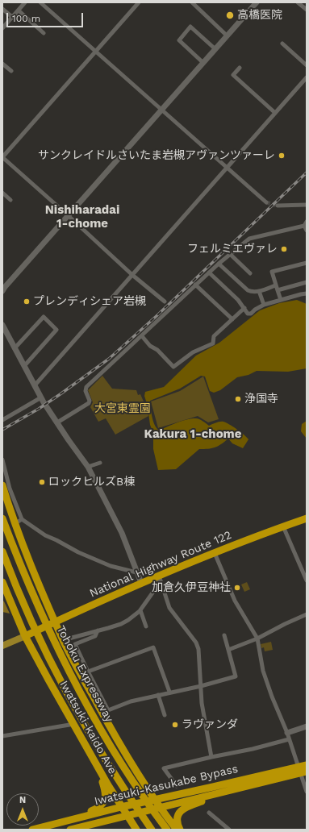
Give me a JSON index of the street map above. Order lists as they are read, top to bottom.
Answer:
{
  "streets": {
    "highway": [
      "National Highway Route 122",
      "Tohoku Expressway",
      "Iwatsuki-kaido Ave.",
      "Iwatsuki-Kasukabe Bypass"
    ]
  },
  "crossings": [
    ["National Highway Route 122", "Iwatsuki-kaido Ave."],
    ["Iwatsuki-kaido Ave.", "Iwatsuki-Kasukabe Bypass"]
  ],
  "districts": ["Nishiharadai 1-chome", "Kakura 1-chome"],
  "parks": ["大宮東霊園"],
  "places": [
    "高橋医院",
    "サンクレイドルさいたま岩槻アヴァンツァーレ",
    "フェルミエヴァレ",
    "プレンディシェア岩槻",
    "浄国寺",
    "ロックヒルズB棟",
    "加倉久伊豆神社",
    "ラヴァンダ"
  ],
  "scale_bar": "100 m",
  "north": "top"
}
